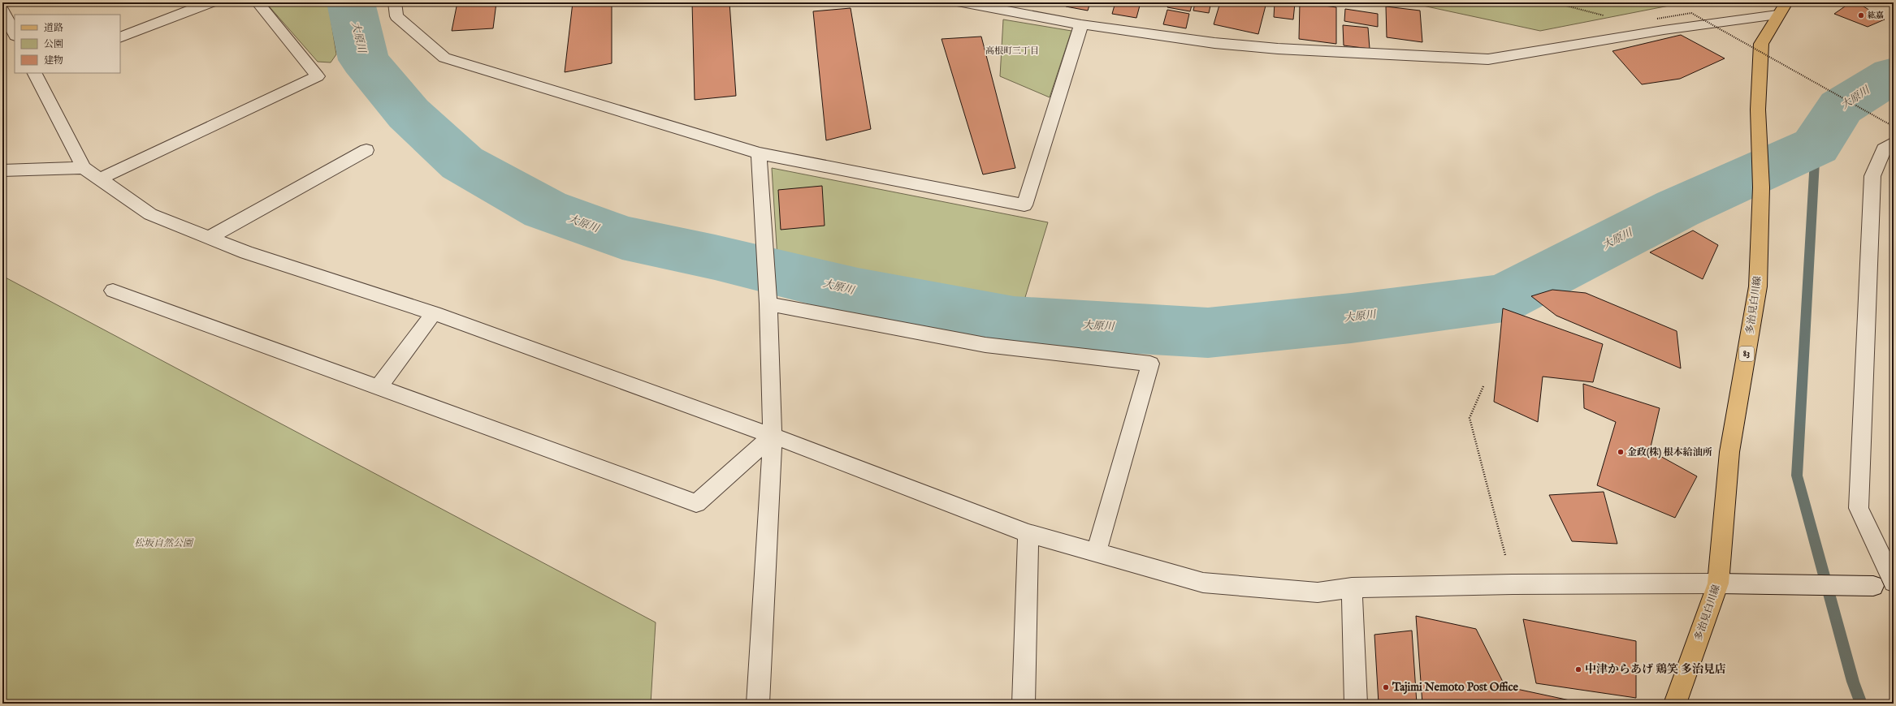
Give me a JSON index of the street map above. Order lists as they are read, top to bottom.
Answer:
{
  "streets": {
    "main road": ["多治見白川線", "83"]
  },
  "districts": ["高根町三丁目"],
  "water": ["大原川"],
  "parks": ["松坂自然公園"],
  "places": [
    "紘嘉",
    "金政(株) 根本給油所",
    "中津からあげ 鶏笑 多治見店",
    "Tajimi Nemoto Post Office"
  ],
  "legend": ["道路", "公園", "建物"]
}
